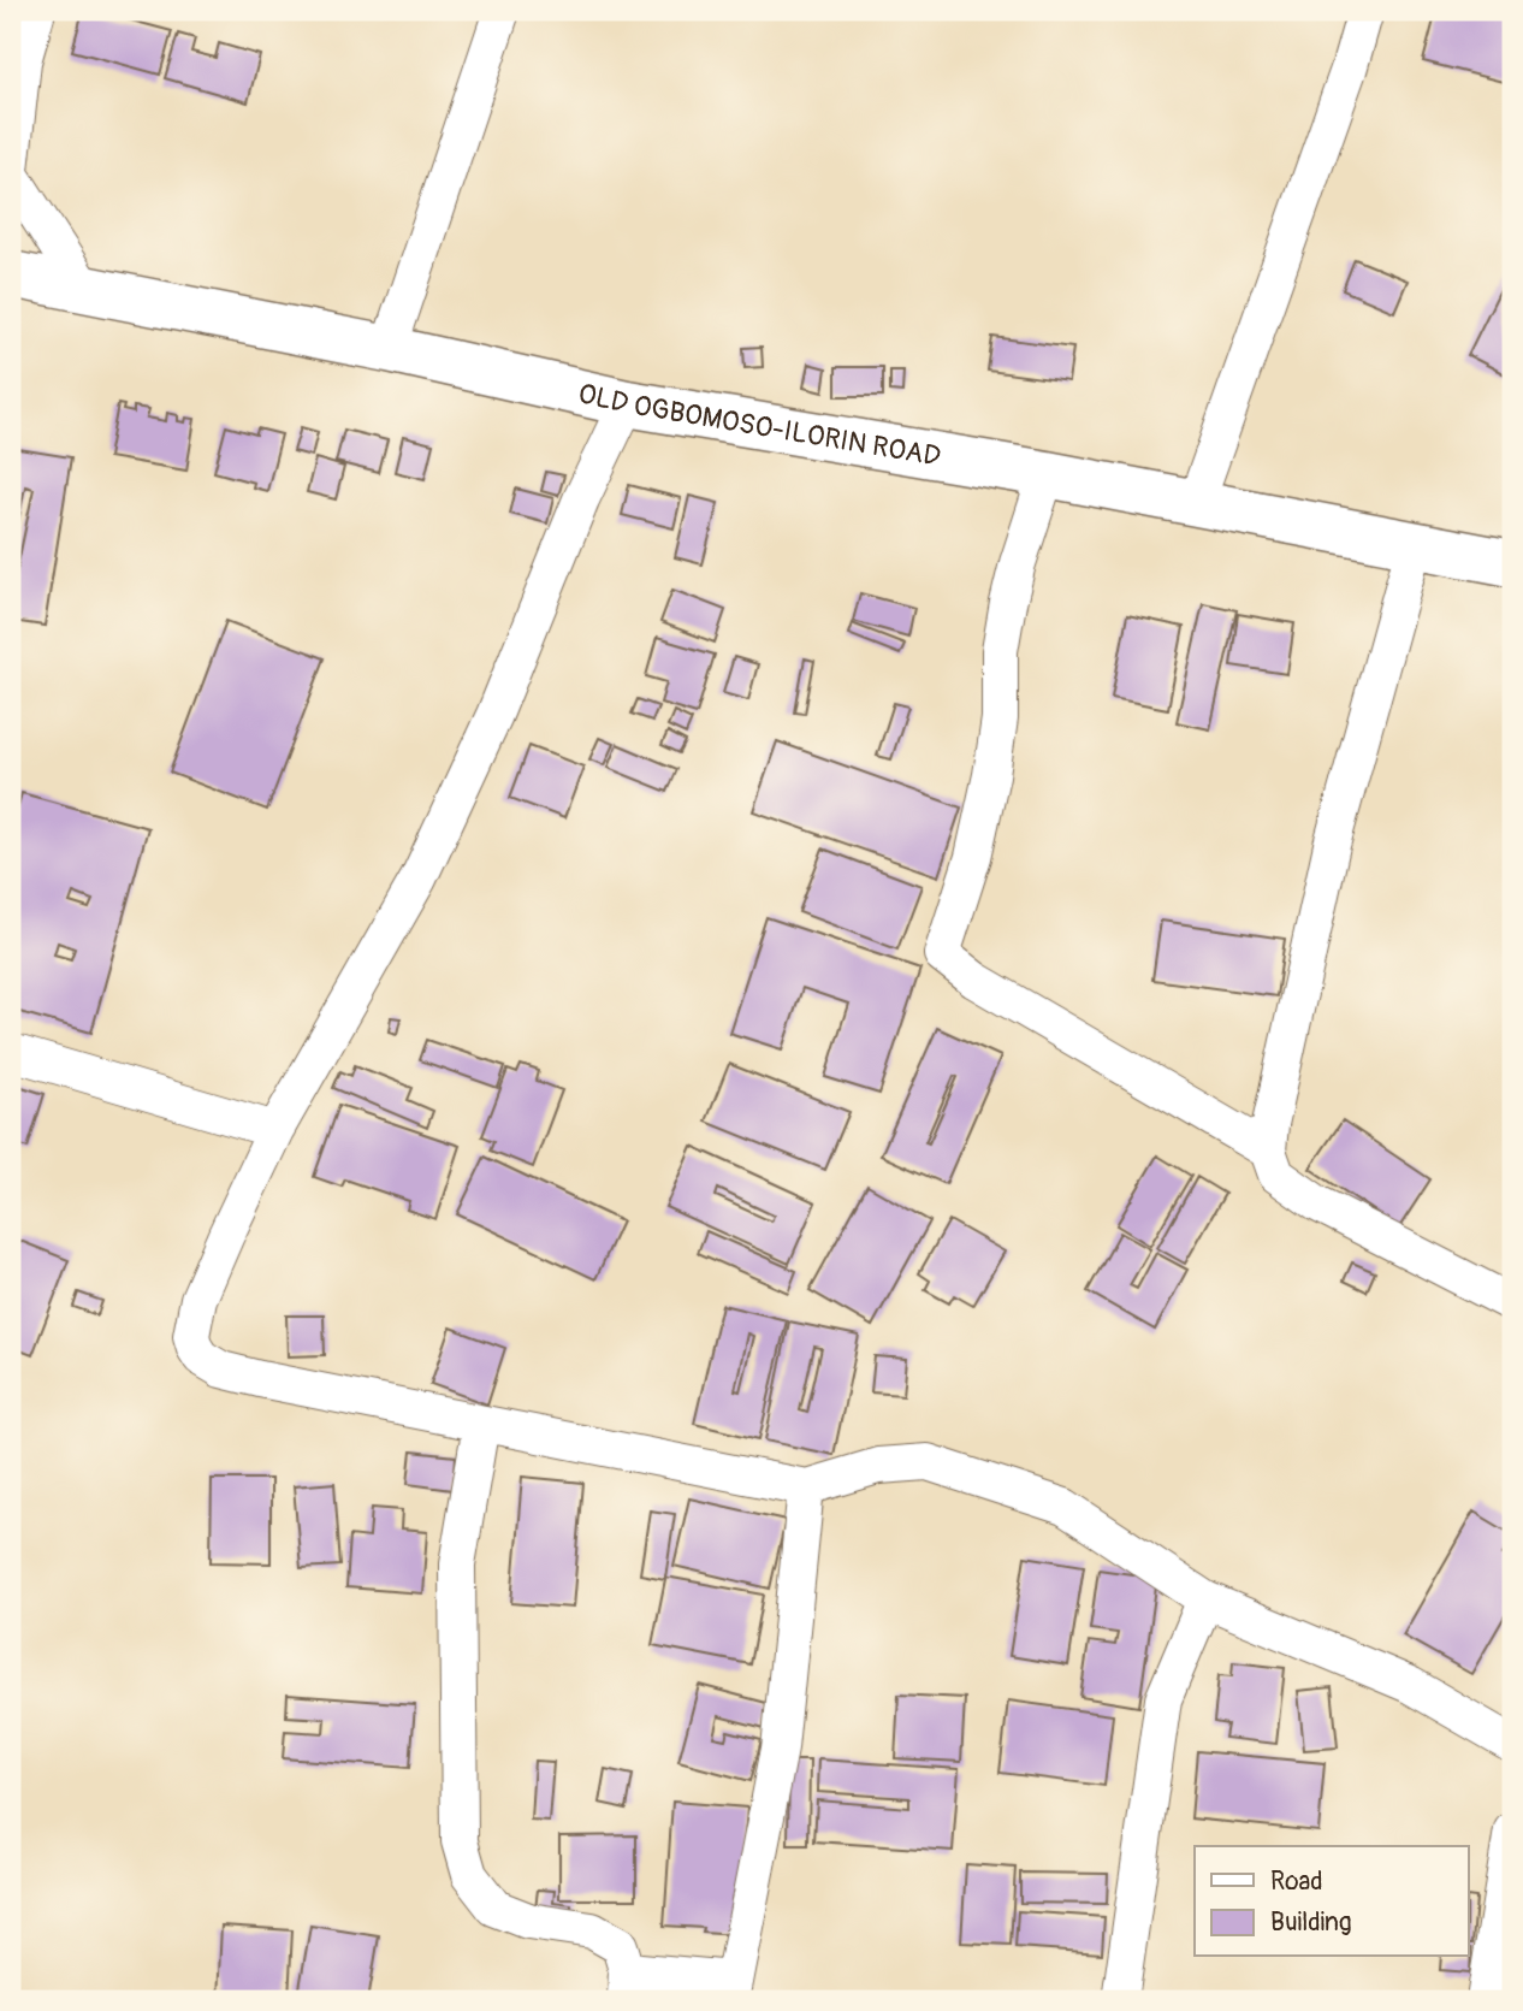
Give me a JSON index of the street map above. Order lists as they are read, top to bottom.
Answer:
{
  "streets": {
    "highway": ["OLD OGBOMOSO-ILORIN ROAD"]
  },
  "legend": ["Road", "Building"]
}
